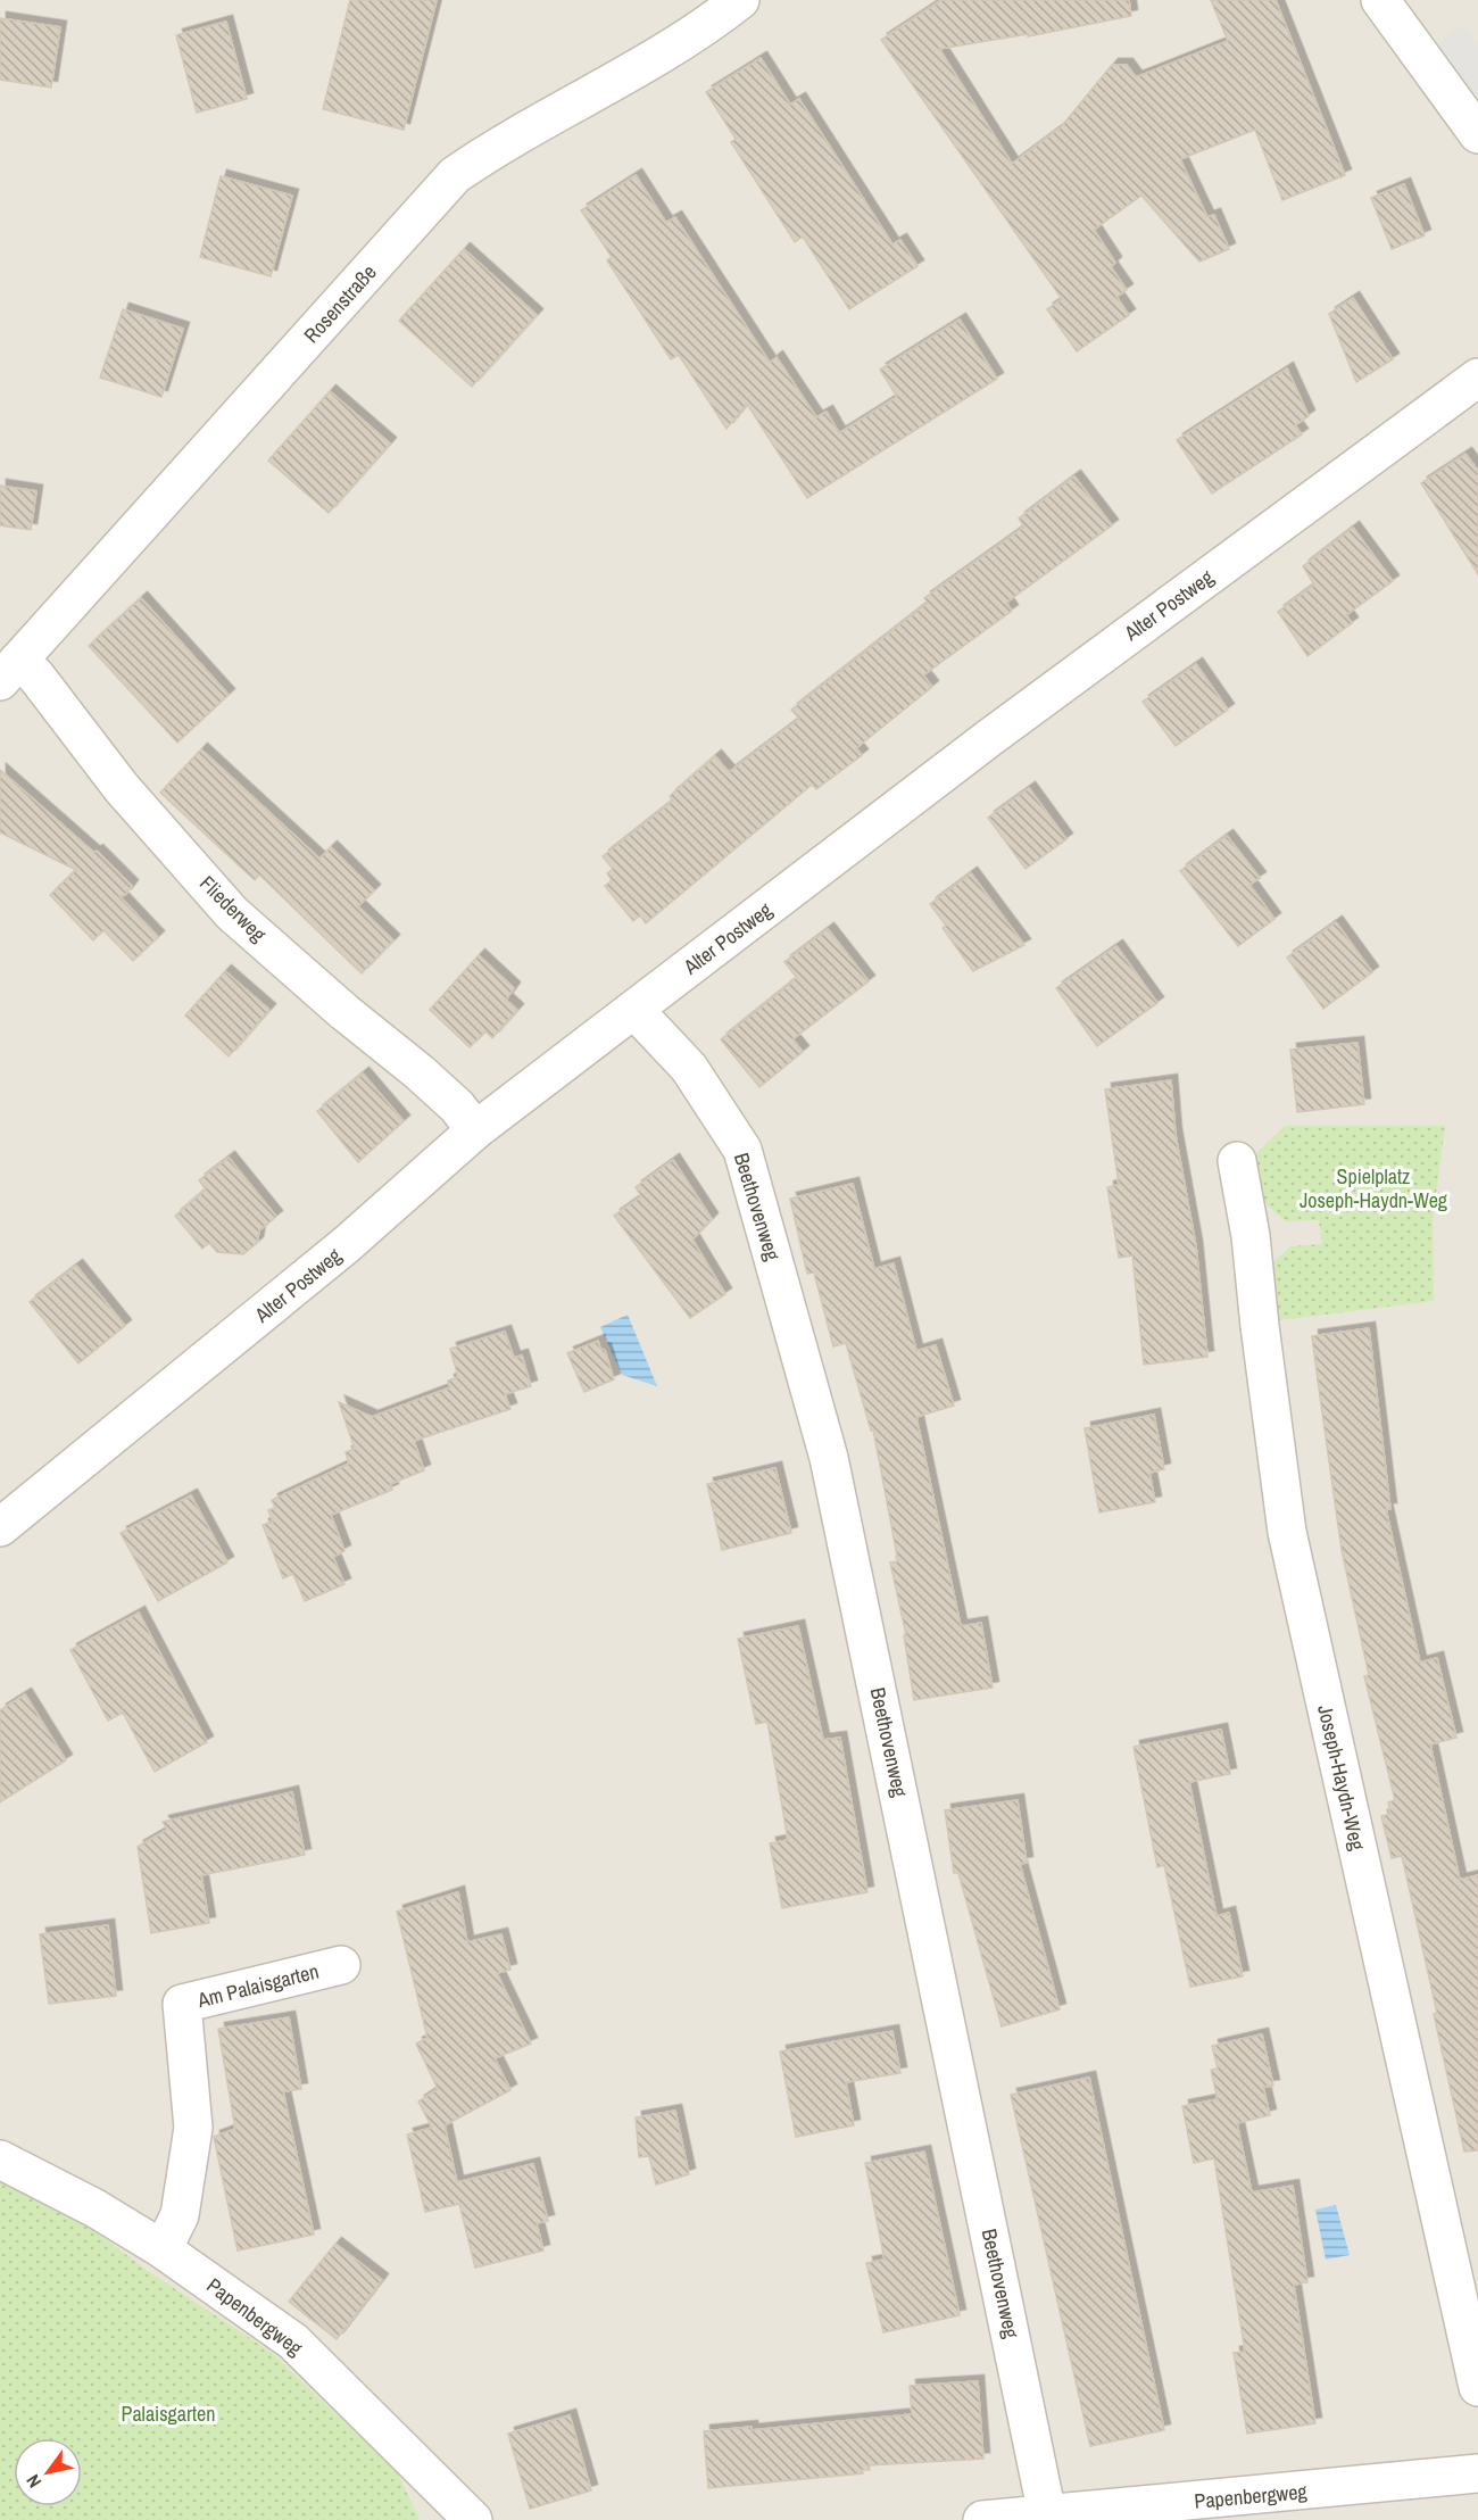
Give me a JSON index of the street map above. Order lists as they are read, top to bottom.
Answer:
{
  "streets": {
    "street": [
      "Rosenstraße",
      "Alter Postweg",
      "Fliederweg",
      "Beethovenweg",
      "Joseph-Haydn-Weg",
      "Am Palaisgarten",
      "Papenbergweg"
    ]
  },
  "crossings": [
    ["Rosenstraße", "Fliederweg"],
    ["Alter Postweg", "Fliederweg"],
    ["Alter Postweg", "Beethovenweg"],
    ["Beethovenweg", "Papenbergweg"],
    ["Am Palaisgarten", "Papenbergweg"]
  ],
  "parks": ["Spielplatz Joseph-Haydn-Weg", "Palaisgarten"],
  "north": "bottom left"
}
